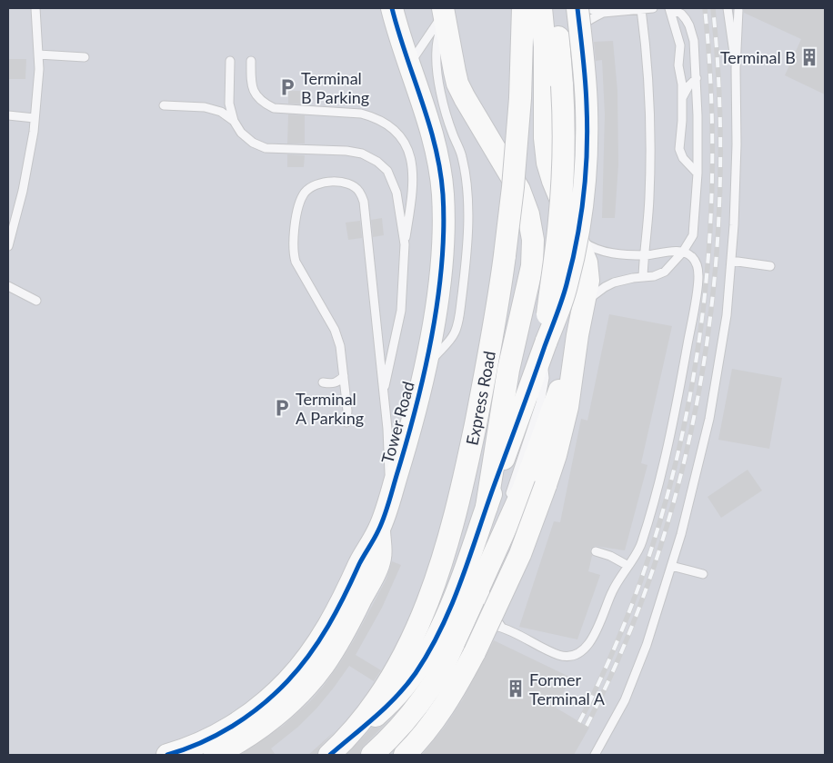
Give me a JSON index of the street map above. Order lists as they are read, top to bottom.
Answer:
{
  "streets": {
    "street": ["Express Road", "Tower Road"]
  },
  "places": {
    "building": ["Terminal B", "Former Terminal A"],
    "parking": ["Terminal B Parking", "Terminal A Parking"]
  }
}
